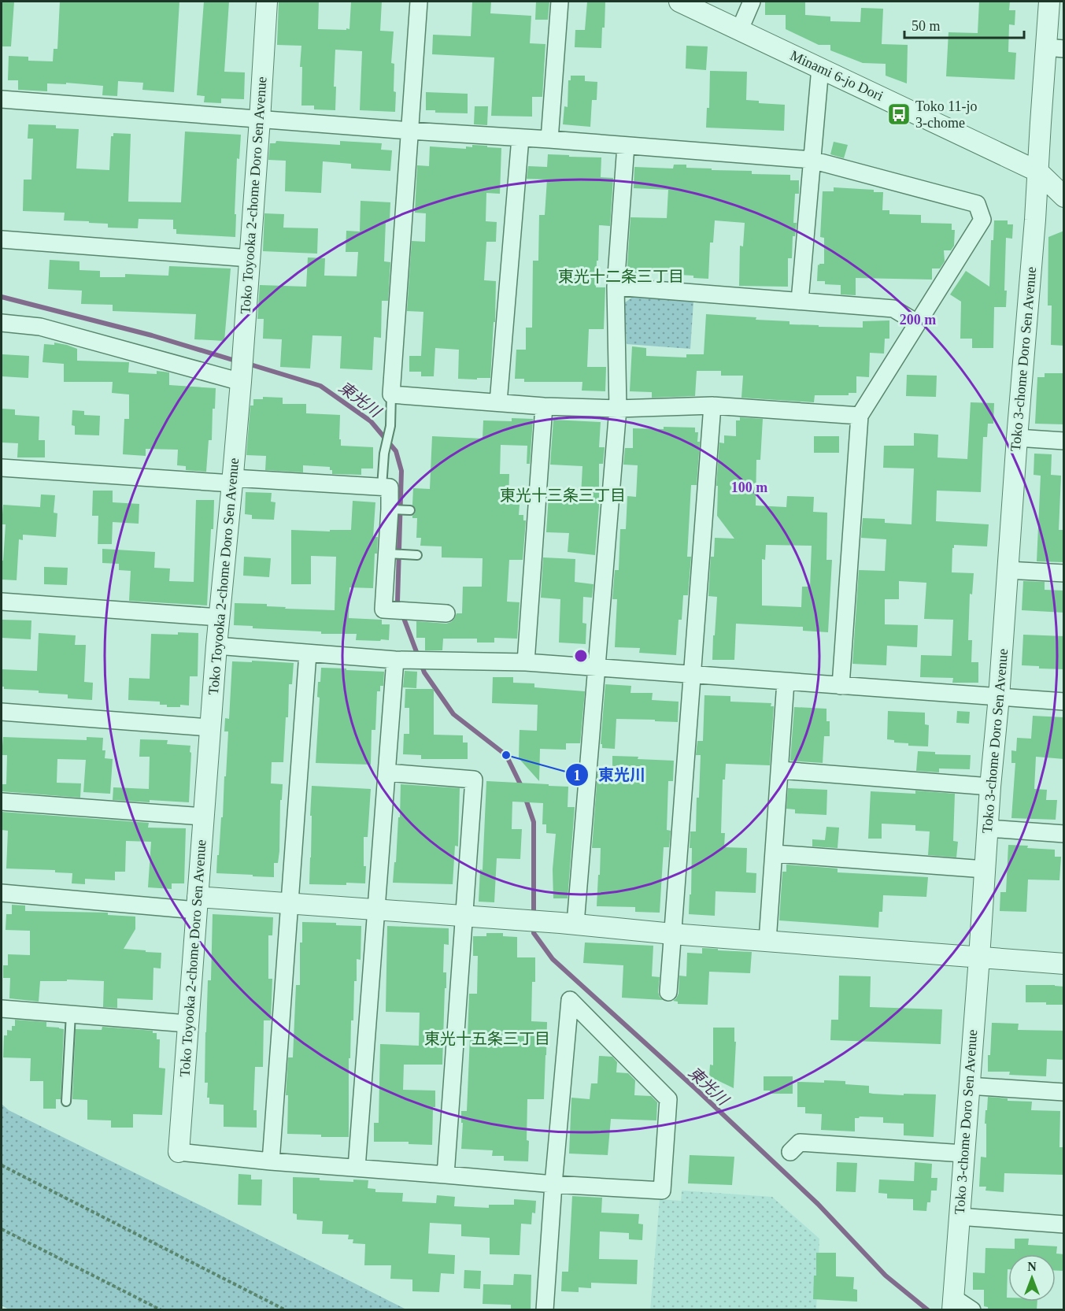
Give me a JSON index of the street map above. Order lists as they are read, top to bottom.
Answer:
{
  "streets": {
    "street": ["Minami 6-jo Dori", "Toko Toyooka 2-chome Doro Sen Avenue", "Toko 3-chome Doro Sen Avenue"]
  },
  "crossings": [
    ["Minami 6-jo Dori", "Toko 3-chome Doro Sen Avenue"]
  ],
  "districts": ["東光十二条三丁目", "東光十三条三丁目", "東光十五条三丁目"],
  "water": ["東光川"],
  "places": {
    "bus stop": ["Toko 11-jo 3-chome"],
    "other": ["東光川"]
  },
  "scale_bar": "50 m",
  "north": "top",
  "rings": ["200 m", "100 m"]
}
